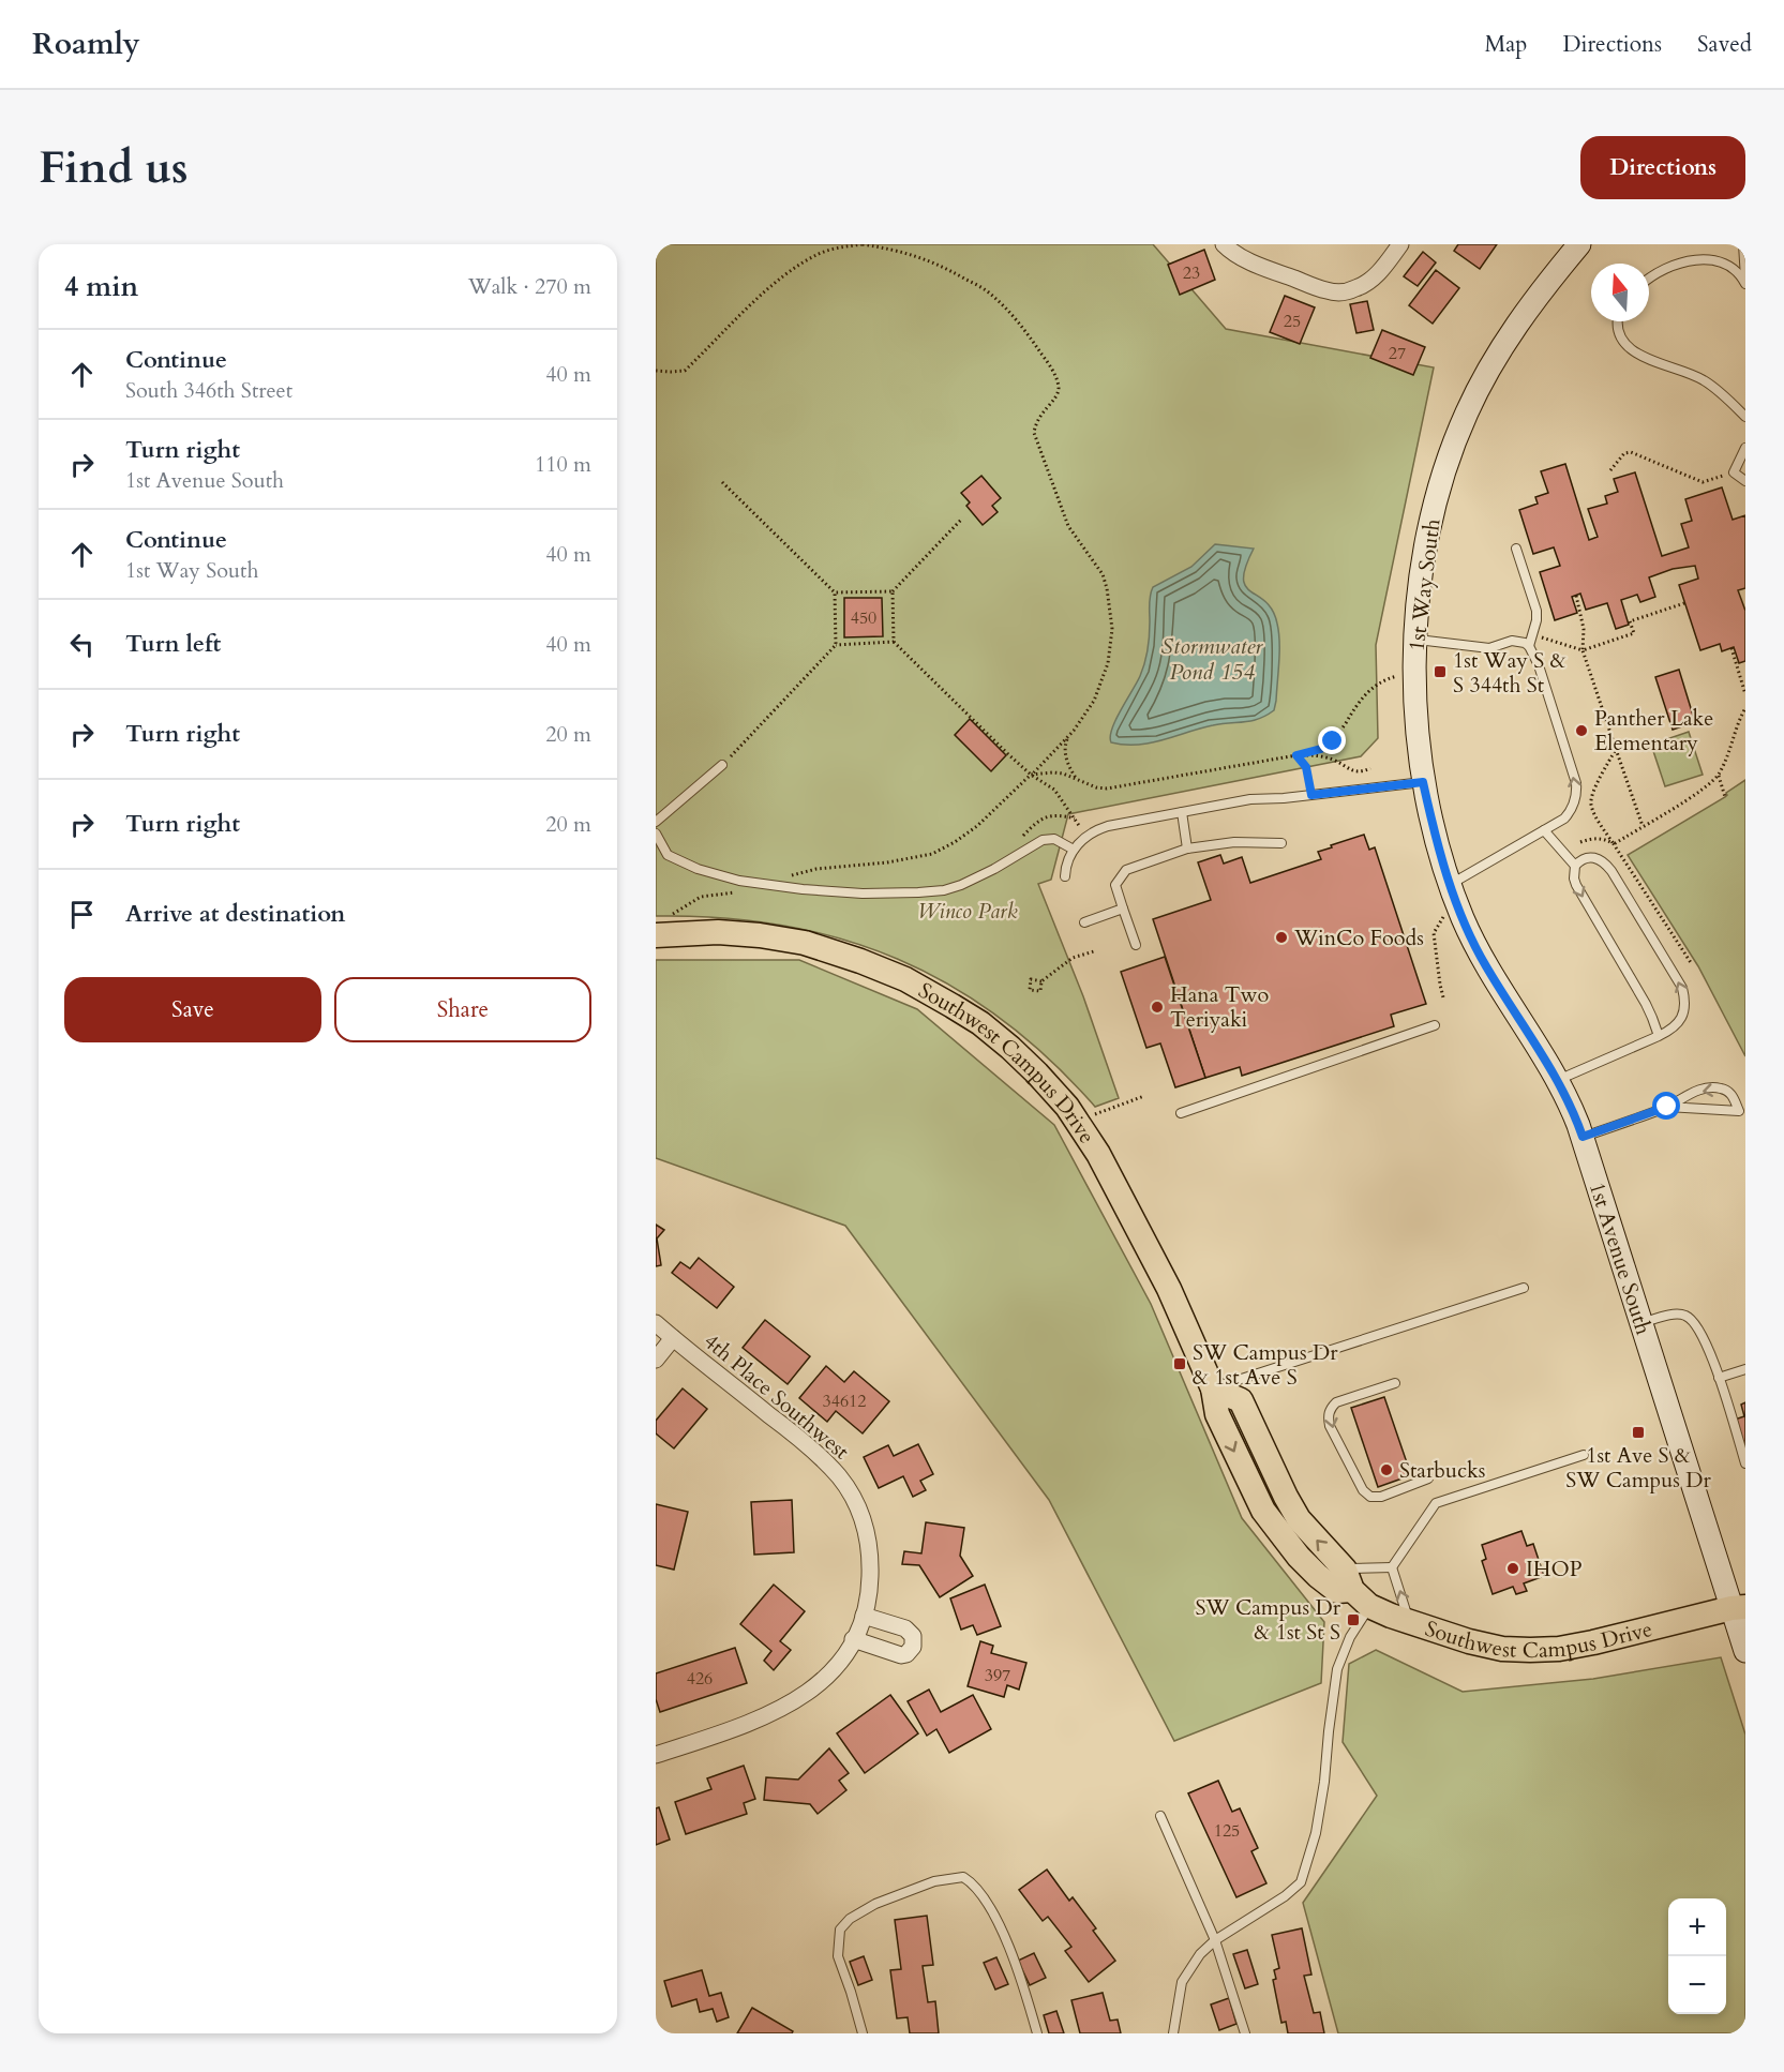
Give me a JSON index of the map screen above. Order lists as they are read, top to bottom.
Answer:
{
  "streets": {
    "main road": ["1st Way South", "Southwest Campus Drive", "1st Avenue South"],
    "street": ["4th Place Southwest"]
  },
  "crossings": [
    ["1st Way South", "1st Avenue South"],
    ["Southwest Campus Drive", "1st Avenue South"]
  ],
  "water": ["Stormwater Pond 154"],
  "parks": ["Winco Park"],
  "places": {
    "transit": [
      "1st Way S & S 344th St",
      "SW Campus Dr & 1st Ave S",
      "1st Ave S & SW Campus Dr",
      "SW Campus Dr & 1st St S"
    ],
    "other": [
      "Panther Lake Elementary",
      "WinCo Foods",
      "Hana Two Teriyaki",
      "Starbucks",
      "IHOP"
    ]
  },
  "house_numbers": [
    "23",
    "25",
    "27",
    "450",
    "34612",
    "397",
    "426",
    "125"
  ],
  "north": "top",
  "page": {
    "header": "Roamly",
    "nav": ["Map", "Directions", "Saved"],
    "buttons": [
      "Directions",
      ["Save", "Share"]
    ],
    "title": "Find us",
    "heading": ["4 min", "Walk · 270 m"],
    "list": [
      ["Continue", "South 346th Street", "40 m"],
      ["Turn right", "1st Avenue South", "110 m"],
      ["Continue", "1st Way South", "40 m"],
      ["Turn left", "40 m"],
      ["Turn right", "20 m"],
      ["Turn right", "20 m"],
      "Arrive at destination"
    ],
    "map_buttons": ["+", "−"]
  }
}
